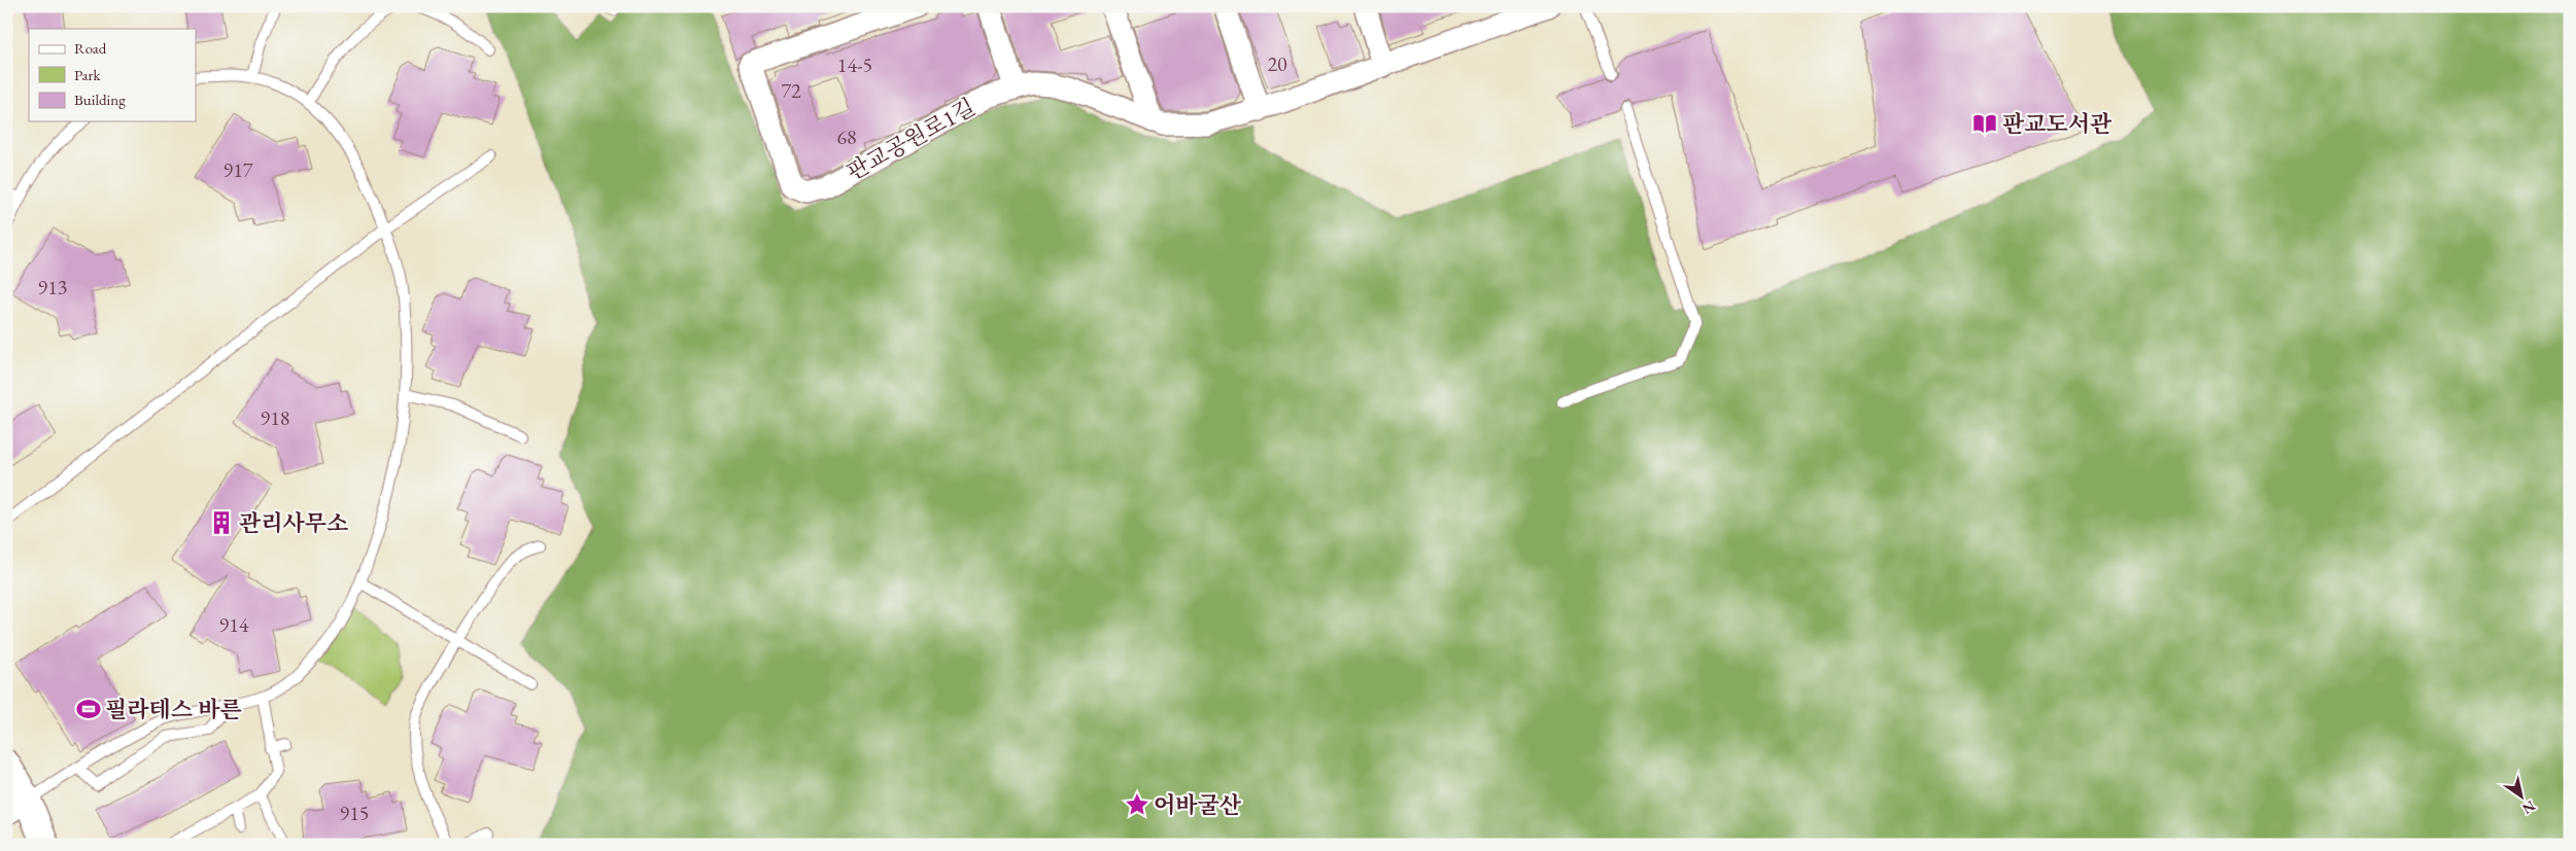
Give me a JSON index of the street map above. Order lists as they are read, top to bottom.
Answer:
{
  "streets": {
    "street": ["판교공원로1길"]
  },
  "places": {
    "library": ["판교도서관"],
    "building": ["관리사무소"],
    "sports": ["필라테스 바른"],
    "place": ["어바굴산"]
  },
  "house_numbers": [
    "20",
    "14-5",
    "72",
    "68",
    "917",
    "913",
    "918",
    "914",
    "915"
  ],
  "legend": ["Road", "Park", "Building"],
  "north": "bottom right"
}
